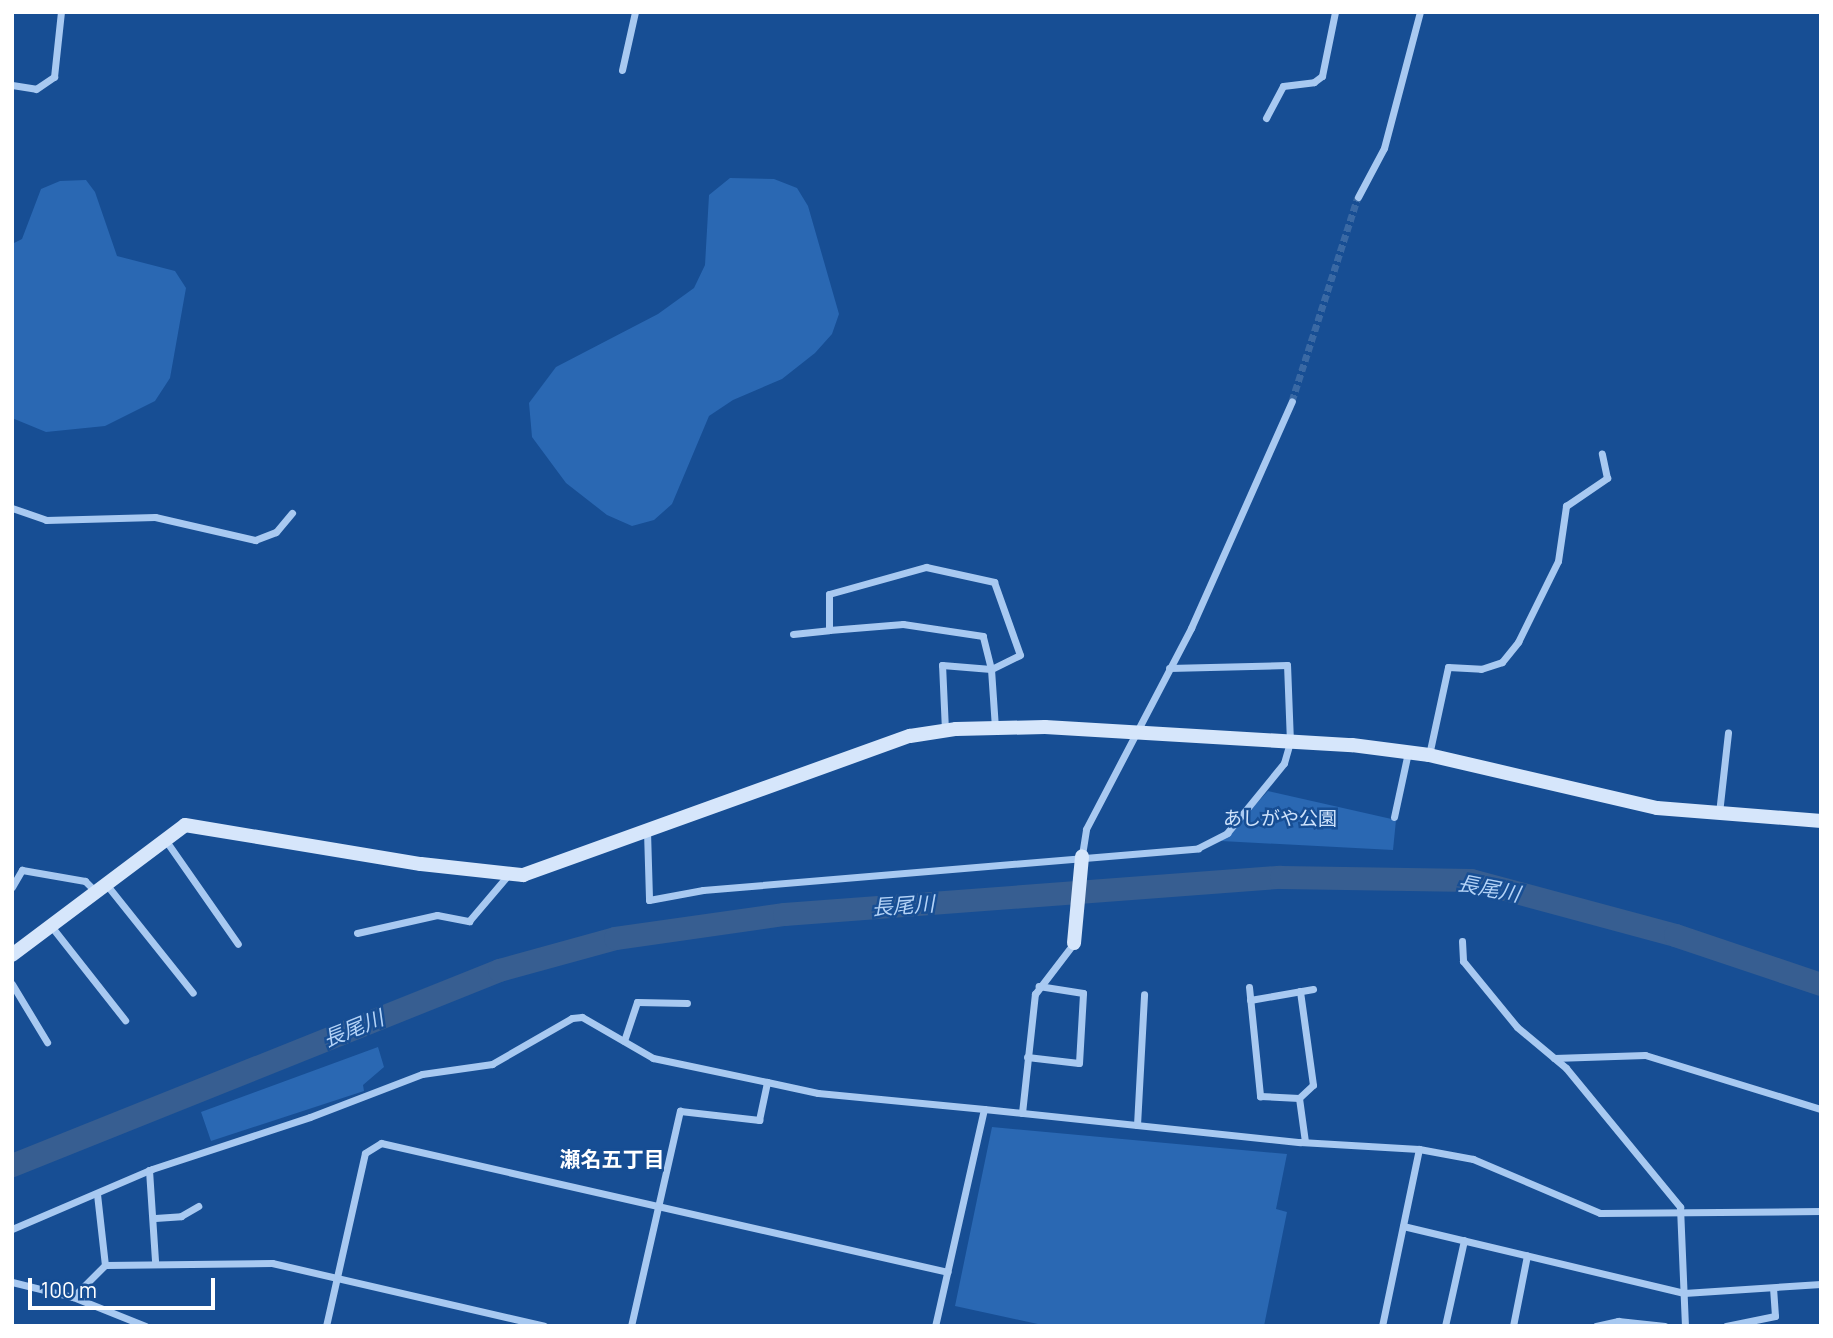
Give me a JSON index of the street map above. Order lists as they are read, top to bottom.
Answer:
{
  "districts": ["瀬名五丁目"],
  "water": ["長尾川"],
  "parks": ["あしがや公園"],
  "scale_bar": "100 m"
}
